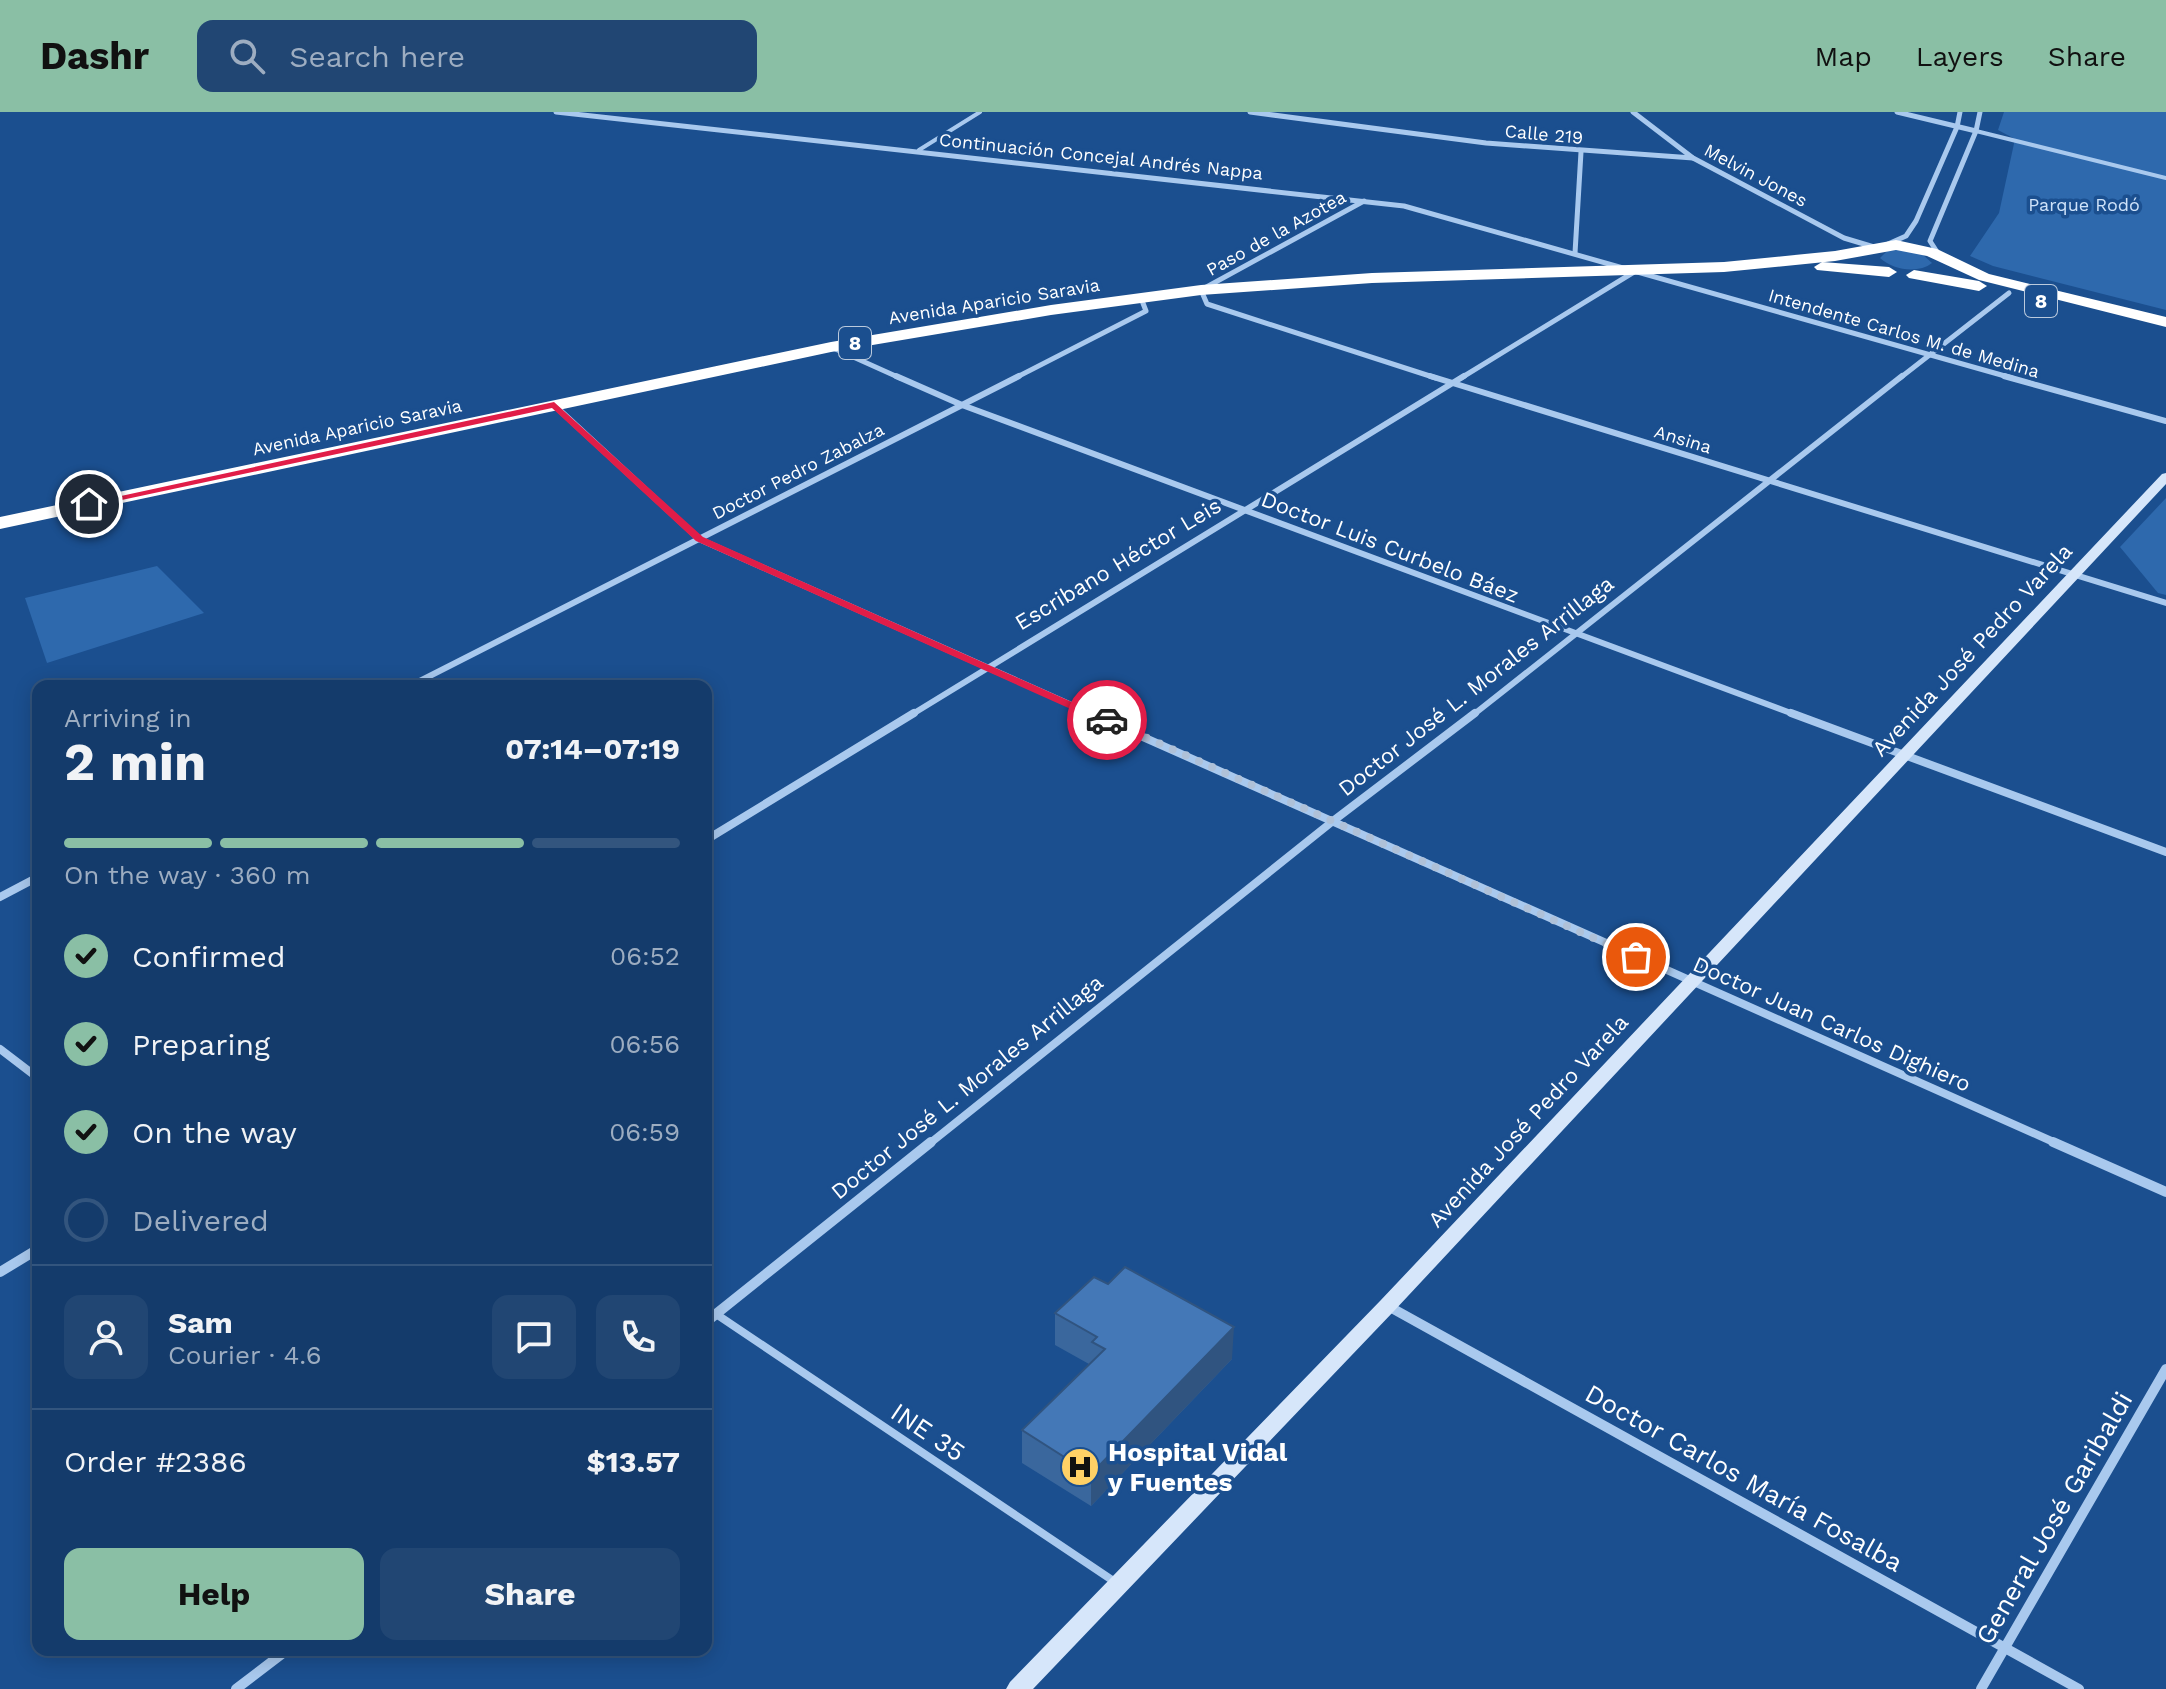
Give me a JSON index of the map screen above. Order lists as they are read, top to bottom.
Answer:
{
  "streets": {
    "highway": ["Avenida Aparicio Saravia", "8"],
    "street": [
      "Calle 219",
      "Continuación Concejal Andrés Nappa",
      "Melvin Jones",
      "Paso de la Azotea",
      "Intendente Carlos M. de Medina",
      "Ansina",
      "Doctor Pedro Zabalza",
      "Doctor Luis Curbelo Báez",
      "Escribano Héctor Leis",
      "Avenida José Pedro Varela",
      "Doctor José L. Morales Arrillaga",
      "Doctor Juan Carlos Dighiero",
      "Doctor Carlos María Fosalba",
      "General José Garibaldi"
    ],
    "lane": ["INE 35"]
  },
  "crossings": [
    ["Calle 219", "Melvin Jones"],
    ["Continuación Concejal Andrés Nappa", "Paso de la Azotea"],
    ["Continuación Concejal Andrés Nappa", "Avenida Aparicio Saravia"],
    ["Continuación Concejal Andrés Nappa", "Intendente Carlos M. de Medina"],
    ["Continuación Concejal Andrés Nappa", "Escribano Héctor Leis"],
    ["Melvin Jones", "Avenida Aparicio Saravia"],
    ["Melvin Jones", "8"],
    ["Paso de la Azotea", "Avenida Aparicio Saravia"],
    ["Paso de la Azotea", "Ansina"],
    ["Avenida Aparicio Saravia", "8"],
    ["Avenida Aparicio Saravia", "Intendente Carlos M. de Medina"],
    ["Avenida Aparicio Saravia", "Ansina"],
    ["Avenida Aparicio Saravia", "Doctor Pedro Zabalza"],
    ["Avenida Aparicio Saravia", "Doctor Luis Curbelo Báez"],
    ["Avenida Aparicio Saravia", "Escribano Héctor Leis"],
    ["Avenida Aparicio Saravia", "Doctor Juan Carlos Dighiero"],
    ["8", "Doctor José L. Morales Arrillaga"],
    ["Intendente Carlos M. de Medina", "Escribano Héctor Leis"],
    ["Intendente Carlos M. de Medina", "Doctor José L. Morales Arrillaga"],
    ["Ansina", "Escribano Héctor Leis"],
    ["Ansina", "Avenida José Pedro Varela"],
    ["Ansina", "Doctor José L. Morales Arrillaga"],
    ["Doctor Pedro Zabalza", "Doctor Luis Curbelo Báez"],
    ["Doctor Pedro Zabalza", "Doctor Juan Carlos Dighiero"],
    ["Doctor Luis Curbelo Báez", "Escribano Héctor Leis"],
    ["Doctor Luis Curbelo Báez", "Avenida José Pedro Varela"],
    ["Doctor Luis Curbelo Báez", "Doctor José L. Morales Arrillaga"],
    ["Escribano Héctor Leis", "Doctor Juan Carlos Dighiero"],
    ["Avenida José Pedro Varela", "Doctor Juan Carlos Dighiero"],
    ["Avenida José Pedro Varela", "INE 35"],
    ["Avenida José Pedro Varela", "Doctor Carlos María Fosalba"],
    ["Doctor José L. Morales Arrillaga", "Doctor Juan Carlos Dighiero"],
    ["Doctor José L. Morales Arrillaga", "INE 35"],
    ["Doctor Carlos María Fosalba", "General José Garibaldi"]
  ],
  "parks": ["Parque Rodó"],
  "places": {
    "hospital": ["Hospital Vidal y Fuentes"]
  },
  "page": {
    "header": "Dashr",
    "search": "Search here",
    "nav": ["Map", "Layers", "Share"],
    "heading": ["2 min", "Arriving in", "07:14–07:19"],
    "panel": [
      "Sam",
      "Courier · 4.6",
      "Order #2386",
      "$13.57"
    ],
    "bar": "On the way · 360 m",
    "list": [
      ["Confirmed", "06:52"],
      ["Preparing", "06:56"],
      ["On the way", "06:59"],
      "Delivered"
    ],
    "buttons": ["Help", "Share"]
  }
}
